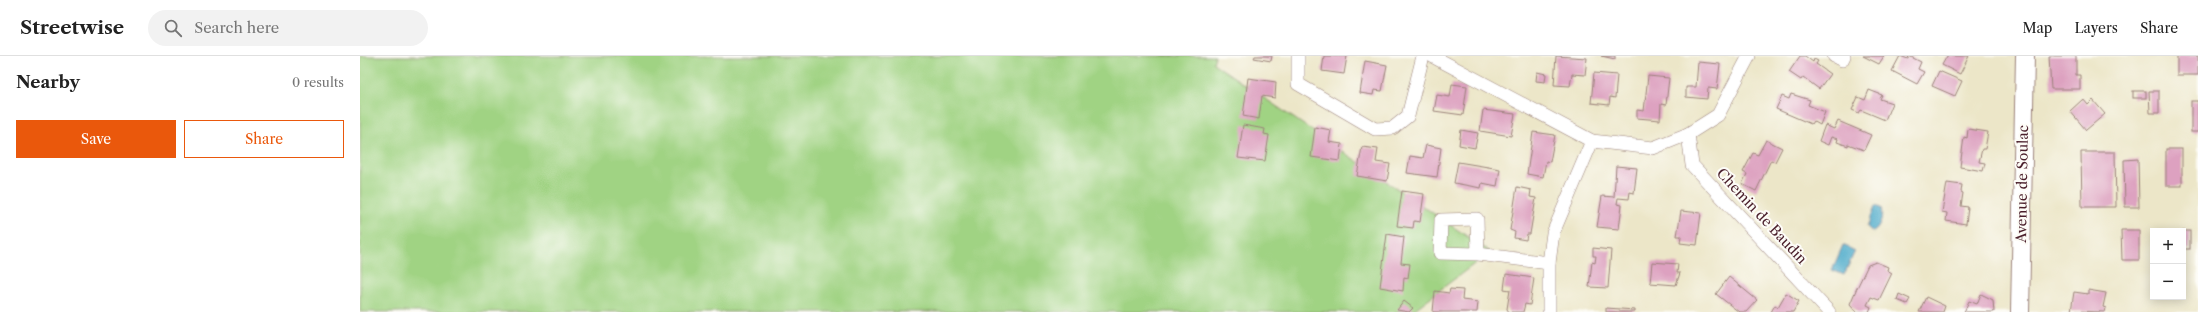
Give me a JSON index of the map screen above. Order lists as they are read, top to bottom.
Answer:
{
  "streets": {
    "main road": ["Avenue de Soulac"],
    "street": ["Chemin de Baudin"]
  },
  "page": {
    "header": "Streetwise",
    "search": "Search here",
    "nav": ["Map", "Layers", "Share"],
    "heading": ["Nearby", "0 results"],
    "buttons": ["Save", "Share"],
    "map_buttons": ["+", "−"]
  }
}
